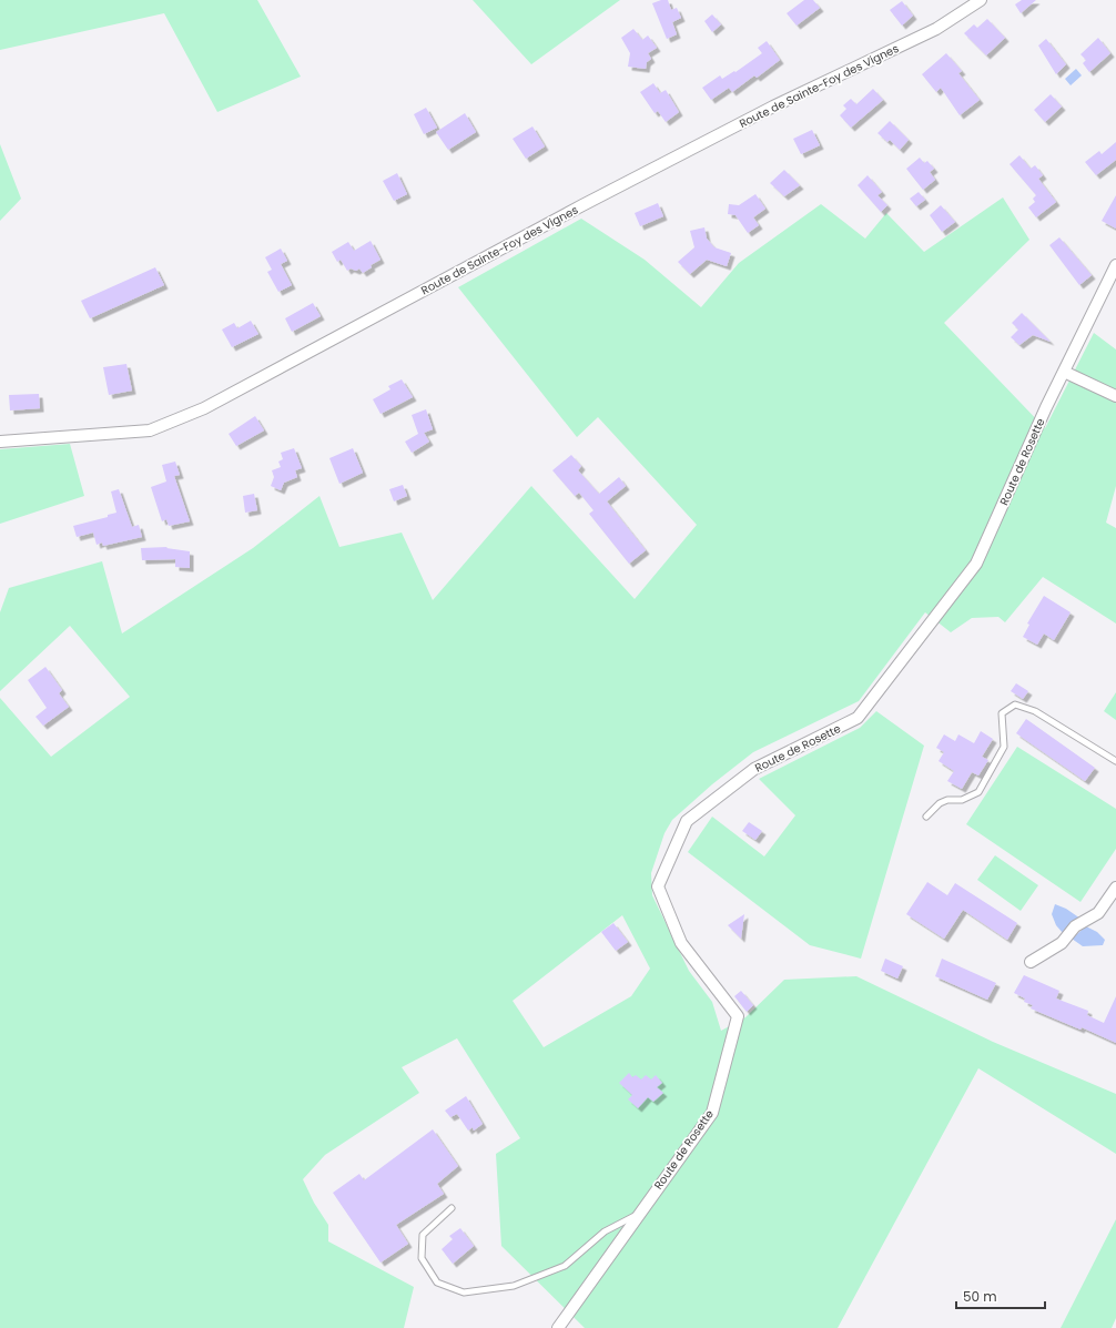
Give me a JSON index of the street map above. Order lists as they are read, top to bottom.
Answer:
{
  "streets": {
    "street": ["Route de Sainte-Foy des Vignes", "Route de Rosette"]
  },
  "scale_bar": "50 m"
}
